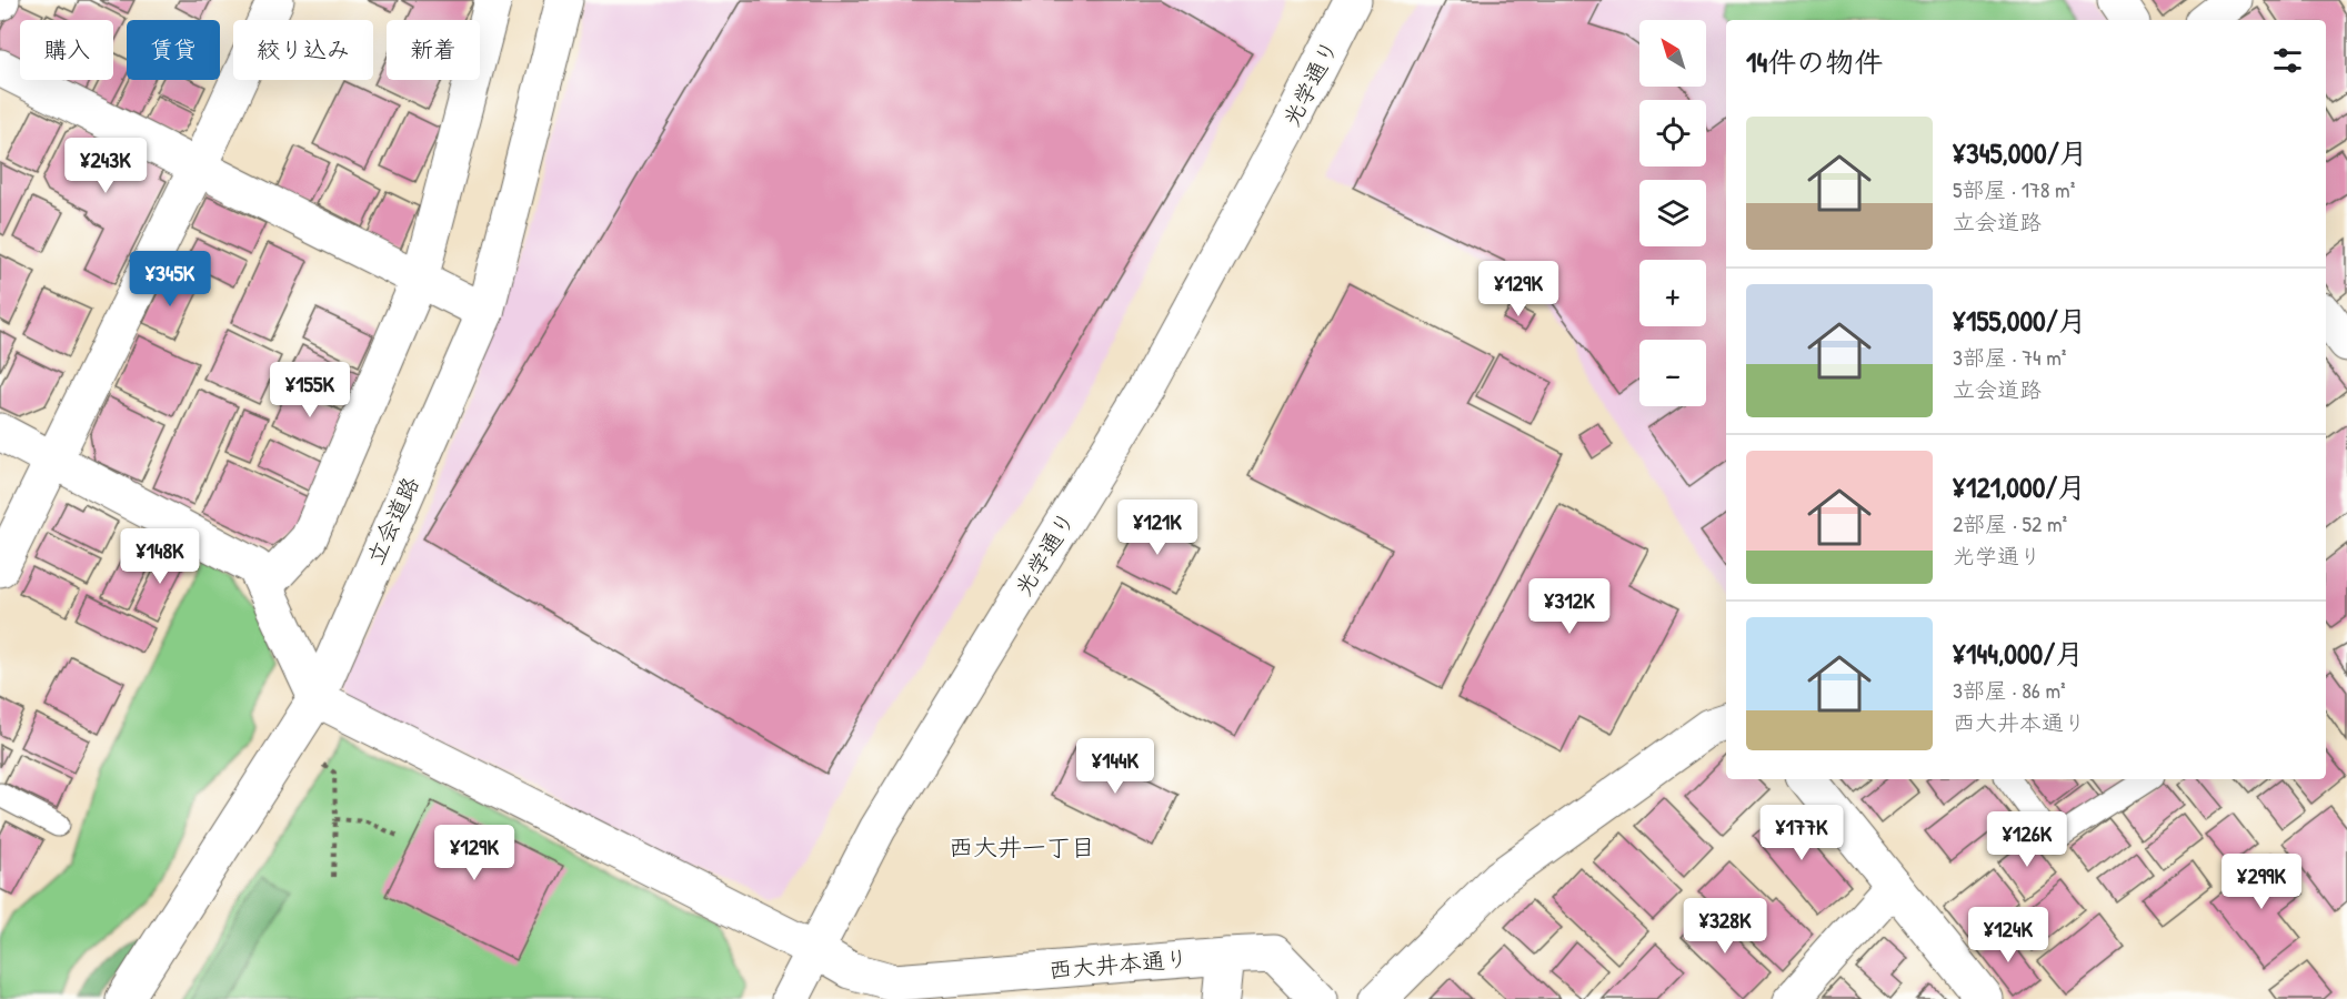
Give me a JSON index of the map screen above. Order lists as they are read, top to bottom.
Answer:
{
  "streets": {
    "street": ["光学通り", "立会道路", "西大井本通り"]
  },
  "crossings": [
    ["光学通り", "西大井本通り"],
    ["立会道路", "西大井本通り"]
  ],
  "districts": ["西大井一丁目"],
  "north": "top left",
  "page": {
    "map_buttons": ["+", "−"],
    "chip": [
      "購入",
      "賃貸",
      "絞り込み",
      "新着"
    ],
    "heading": "14件の物件",
    "list": [
      {
        "name": "¥345,000/月",
        "note": "5部屋 · 178 m² · 立会道路"
      },
      {
        "name": "¥155,000/月",
        "note": "3部屋 · 74 m² · 立会道路"
      },
      {
        "name": "¥121,000/月",
        "note": "2部屋 · 52 m² · 光学通り"
      },
      {
        "name": "¥144,000/月",
        "note": "3部屋 · 86 m² · 西大井本通り"
      }
    ],
    "price": [
      "¥243K",
      "¥345K",
      "¥129K",
      "¥155K",
      "¥121K",
      "¥148K",
      "¥312K",
      "¥144K",
      "¥177K",
      "¥126K",
      "¥129K",
      "¥299K",
      "¥328K",
      "¥124K"
    ]
  }
}
